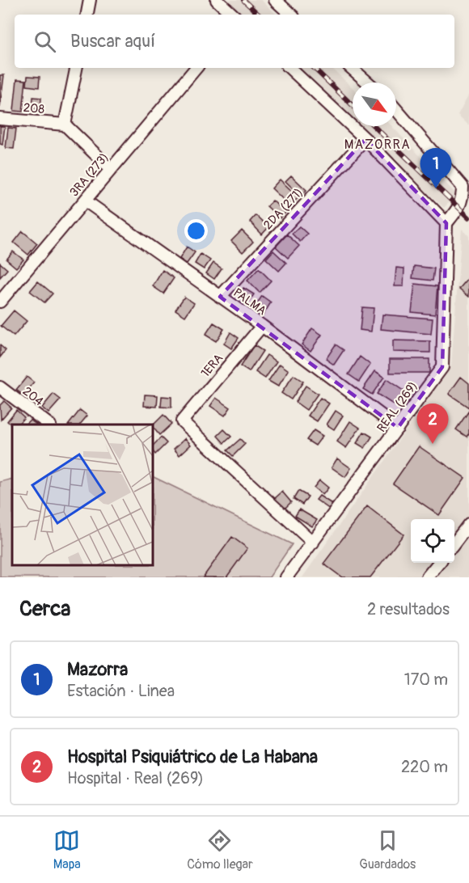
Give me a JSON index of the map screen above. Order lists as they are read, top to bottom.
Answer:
{
  "streets": {
    "street": [
      "208",
      "3RA (273)",
      "2DA (271)",
      "PALMA",
      "1ERA",
      "204",
      "REAL (269)"
    ]
  },
  "crossings": [
    ["3RA (273)", "PALMA"],
    ["2DA (271)", "PALMA"],
    ["PALMA", "1ERA"],
    ["PALMA", "REAL (269)"],
    ["1ERA", "REAL (269)"]
  ],
  "districts": ["MAZORRA"],
  "north": "bottom right",
  "page": {
    "search": "Buscar aquí",
    "pins": ["1", "2"],
    "heading": ["Cerca", "2 resultados"],
    "list": [
      {
        "mark": "1",
        "name": "Mazorra",
        "note": "Estación · Linea",
        "value": "170 m"
      },
      {
        "mark": "2",
        "name": "Hospital Psiquiátrico de La Habana",
        "note": "Hospital · Real (269)",
        "value": "220 m"
      }
    ],
    "nav": ["Mapa", "Cómo llegar", "Guardados"]
  }
}
